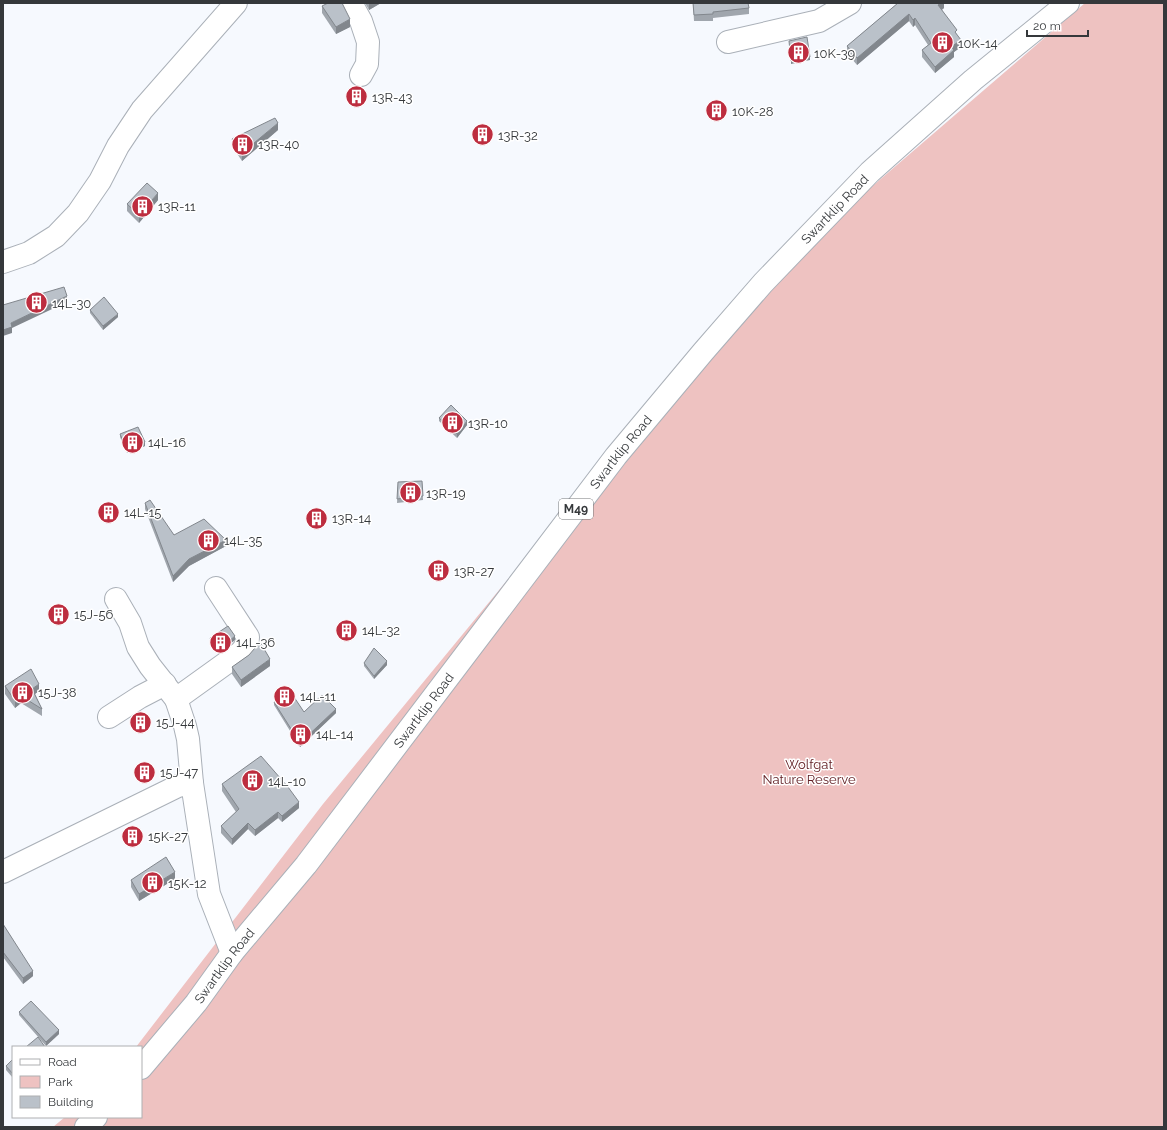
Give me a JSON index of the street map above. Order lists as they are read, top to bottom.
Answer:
{
  "streets": {
    "main road": ["Swartklip Road", "M49"]
  },
  "parks": ["Wolfgat Nature Reserve"],
  "places": {
    "building": [
      "10K-14",
      "10K-39",
      "13R-43",
      "10K-28",
      "13R-32",
      "13R-40",
      "13R-11",
      "14L-30",
      "13R-10",
      "14L-16",
      "13R-19",
      "14L-15",
      "13R-14",
      "14L-35",
      "13R-27",
      "15J-56",
      "14L-32",
      "14L-36",
      "15J-38",
      "14L-11",
      "15J-44",
      "14L-14",
      "15J-47",
      "14L-10",
      "15K-27",
      "15K-12"
    ]
  },
  "legend": ["Road", "Park", "Building"],
  "scale_bar": "20 m"
}
